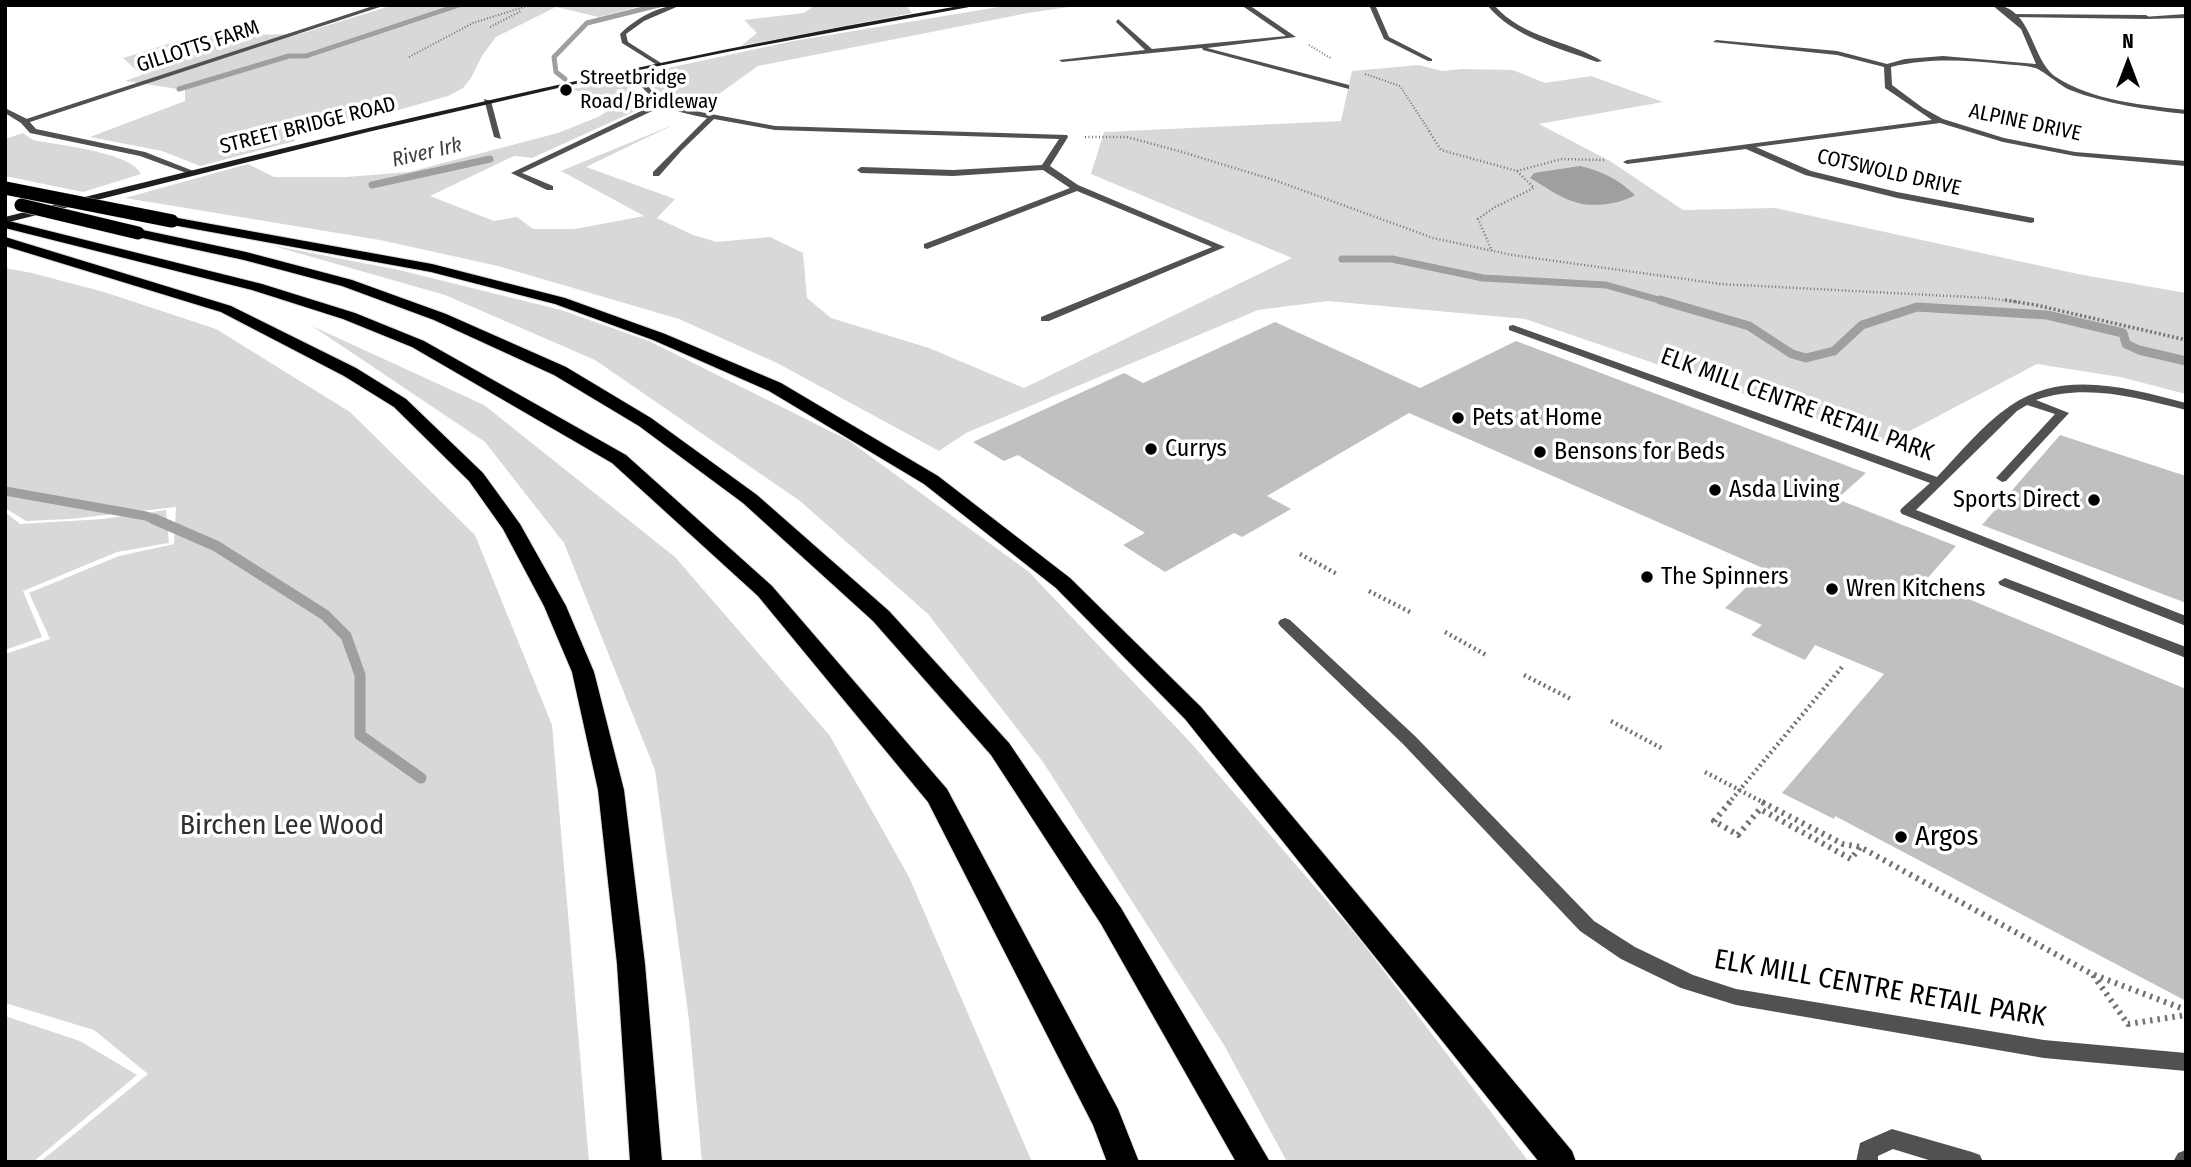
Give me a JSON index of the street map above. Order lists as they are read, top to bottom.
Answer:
{
  "streets": {
    "main road": ["STREET BRIDGE ROAD"],
    "street": [
      "GILLOTTS FARM",
      "ALPINE DRIVE",
      "COTSWOLD DRIVE",
      "ELK MILL CENTRE RETAIL PARK"
    ]
  },
  "crossings": [
    ["ALPINE DRIVE", "COTSWOLD DRIVE"]
  ],
  "water": ["River Irk"],
  "parks": ["Birchen Lee Wood"],
  "places": [
    "Streetbridge Road/Bridleway",
    "Pets at Home",
    "Currys",
    "Bensons for Beds",
    "Asda Living",
    "Sports Direct",
    "The Spinners",
    "Wren Kitchens",
    "Argos"
  ],
  "north": "top"
}
